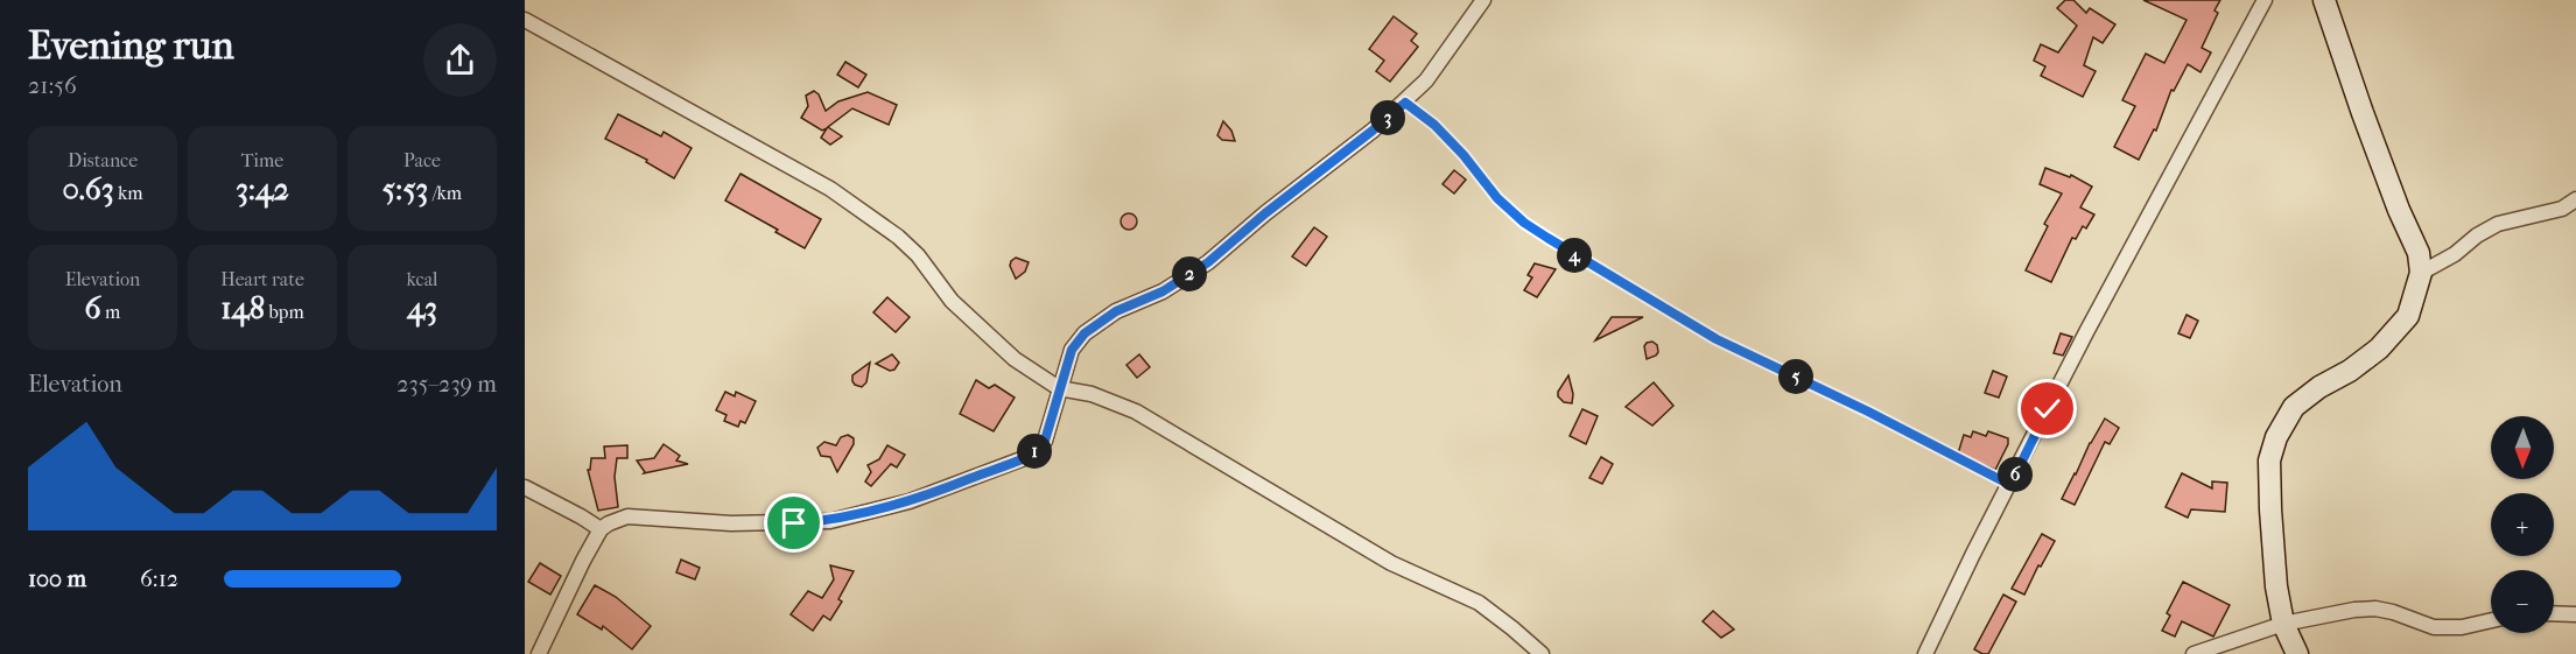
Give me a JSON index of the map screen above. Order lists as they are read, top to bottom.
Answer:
{
  "north": "bottom",
  "page": {
    "heading": ["Evening run", "21:56"],
    "pins": [
      "3",
      "4",
      "2",
      "5",
      "1",
      "6"
    ],
    "stats": [
      ["Distance", "0.63 km"],
      ["Time", "3:42"],
      ["Pace", "5:53 /km"],
      ["Elevation", "6 m"],
      ["Heart rate", "148 bpm"],
      ["kcal", "43"]
    ],
    "chart": ["Elevation", "235–239 m"],
    "map_buttons": ["+", "−"],
    "list": [
      {
        "name": "100 m",
        "note": "6:12"
      }
    ]
  }
}
